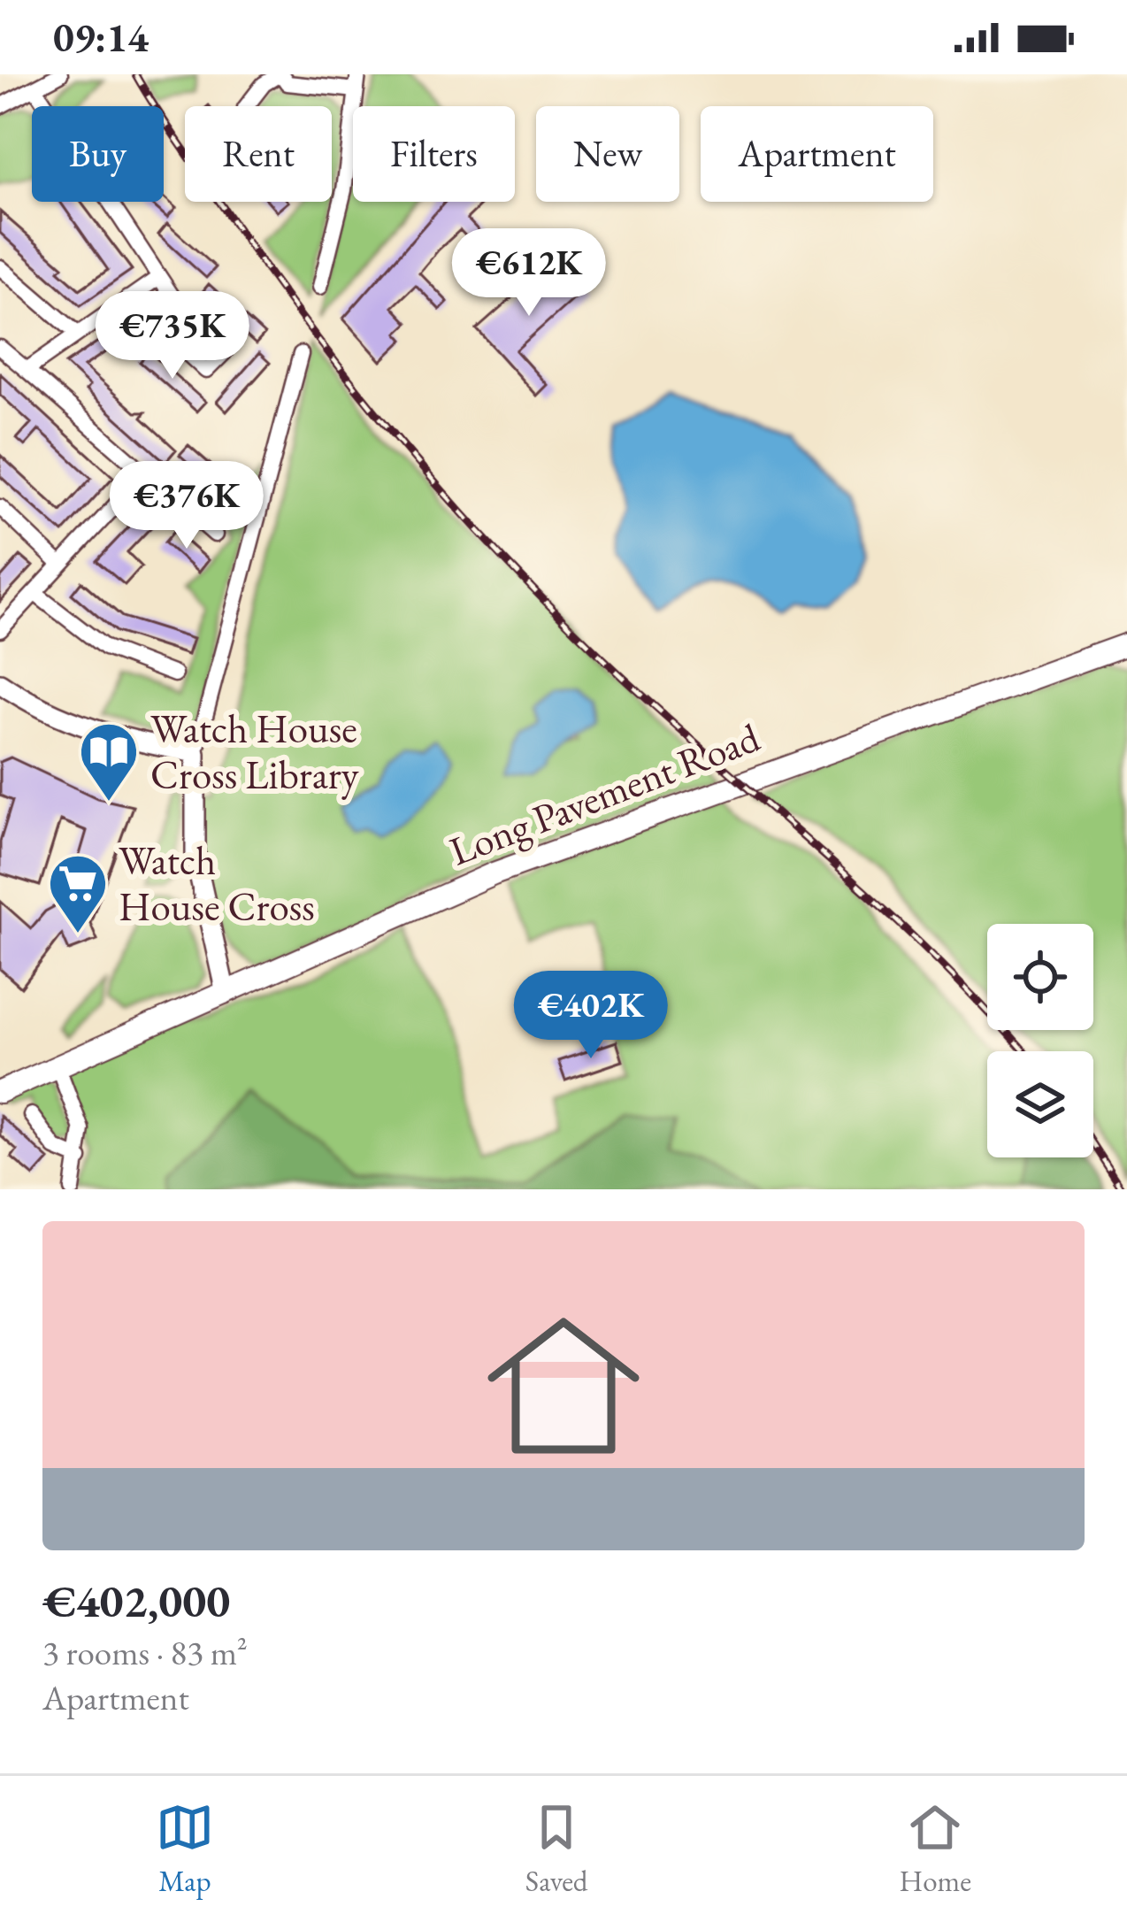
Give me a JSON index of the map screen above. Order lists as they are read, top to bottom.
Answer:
{
  "streets": {
    "main road": ["Long Pavement Road"]
  },
  "places": {
    "library": ["Watch House Cross Library"],
    "supermarket": ["Watch House Cross"]
  },
  "page": {
    "status": "09:14",
    "chip": [
      "Buy",
      "Rent",
      "Filters",
      "New",
      "Apartment"
    ],
    "price": [
      "€612K",
      "€735K",
      "€376K",
      "€402K"
    ],
    "list": [
      {
        "name": "€402,000",
        "note": "3 rooms · 83 m² · Apartment"
      }
    ],
    "tabs": ["Map", "Saved", "Home"]
  }
}
